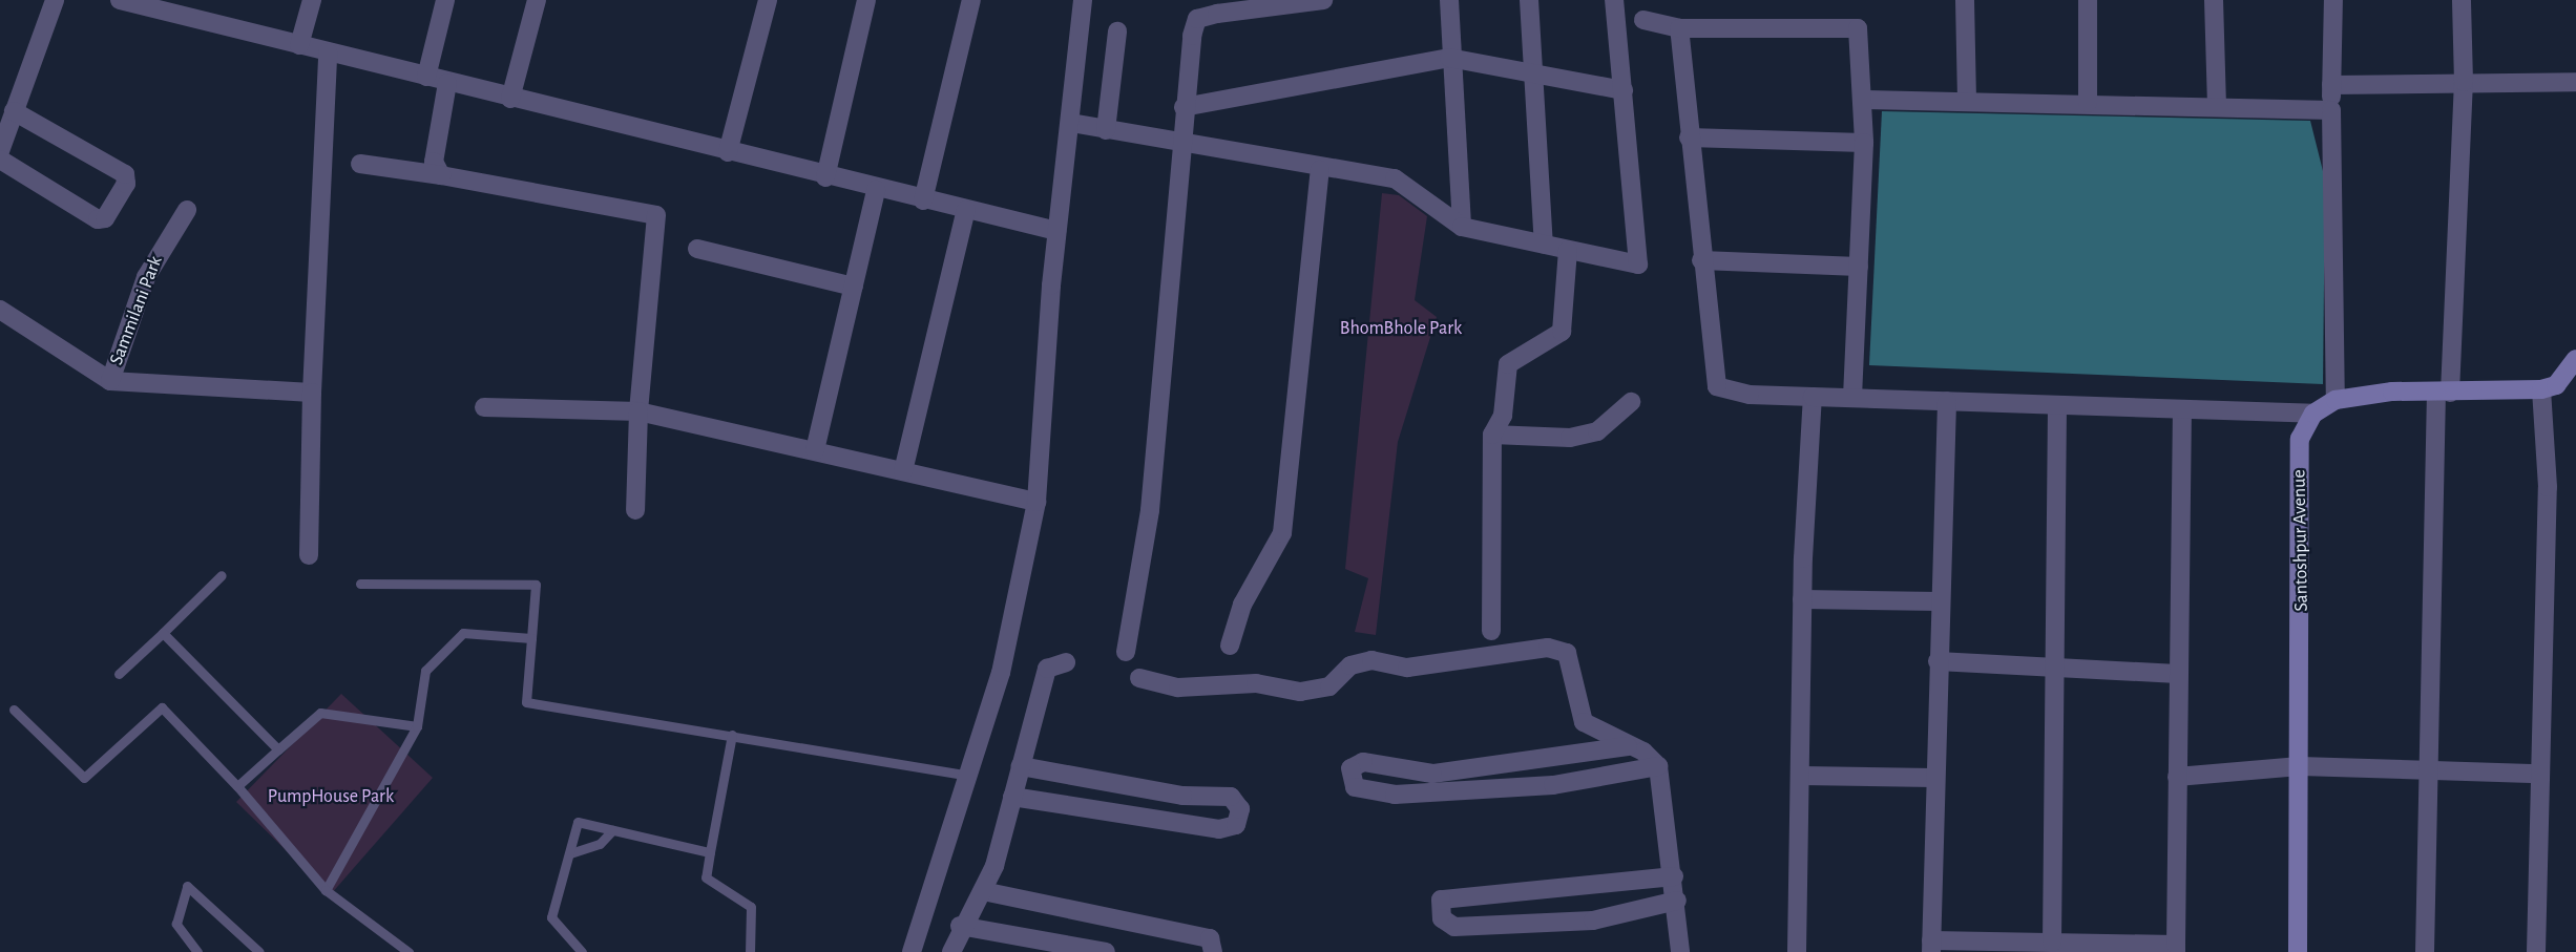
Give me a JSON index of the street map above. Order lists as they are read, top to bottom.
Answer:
{
  "streets": {
    "main road": ["Santoshpur Avenue"],
    "street": ["Sammilani Park"]
  },
  "parks": ["BhomBhole Park", "PumpHouse Park"]
}
